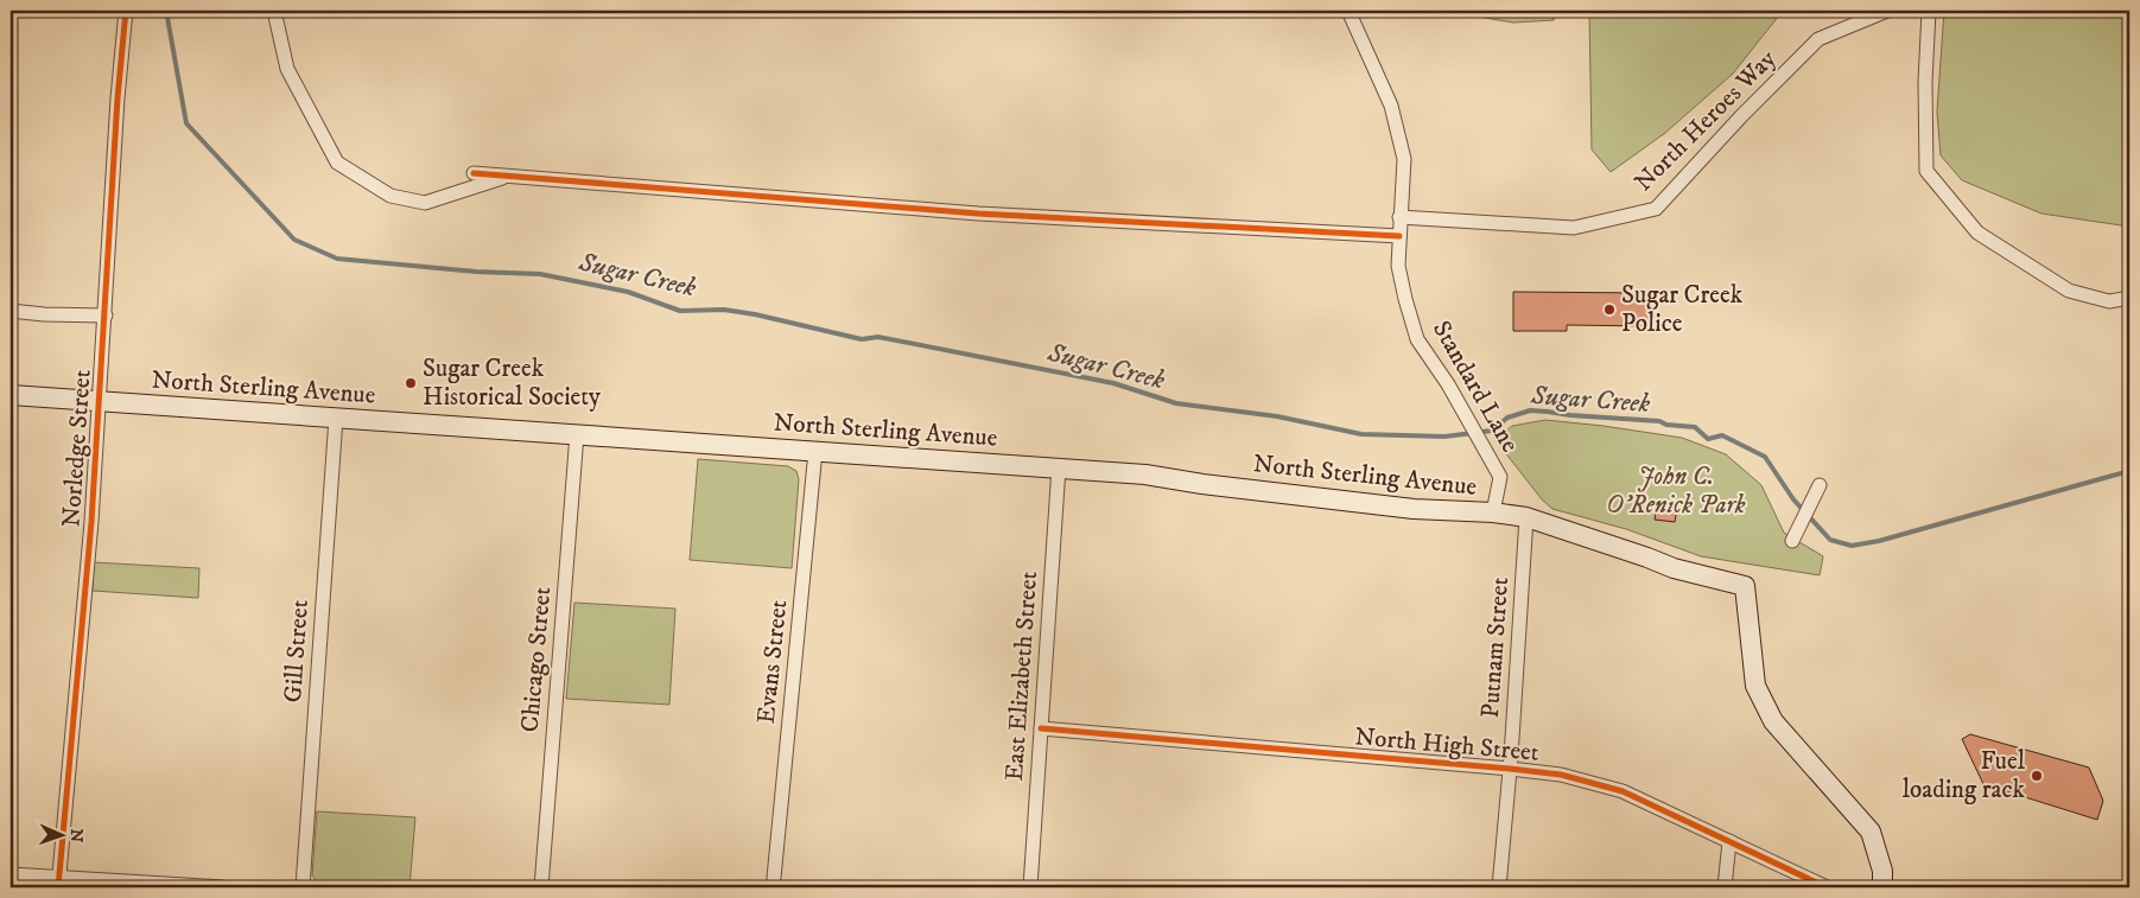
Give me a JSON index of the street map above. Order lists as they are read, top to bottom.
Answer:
{
  "streets": {
    "main road": ["North Sterling Avenue"],
    "street": [
      "North Heroes Way",
      "Standard Lane",
      "Norledge Street",
      "Putnam Street",
      "Gill Street",
      "Chicago Street",
      "Evans Street",
      "East Elizabeth Street",
      "North High Street"
    ]
  },
  "crossings": [
    ["North Heroes Way", "Standard Lane"],
    ["Standard Lane", "North Sterling Avenue"],
    ["North Sterling Avenue", "Norledge Street"],
    ["North Sterling Avenue", "Putnam Street"],
    ["North Sterling Avenue", "Gill Street"],
    ["North Sterling Avenue", "Chicago Street"],
    ["North Sterling Avenue", "Evans Street"],
    ["North Sterling Avenue", "East Elizabeth Street"],
    ["Putnam Street", "North High Street"],
    ["East Elizabeth Street", "North High Street"]
  ],
  "water": ["Sugar Creek"],
  "parks": ["John C. O'Renick Park"],
  "places": ["Sugar Creek Police", "Sugar Creek Historical Society", "Fuel loading rack"],
  "north": "right"
}
